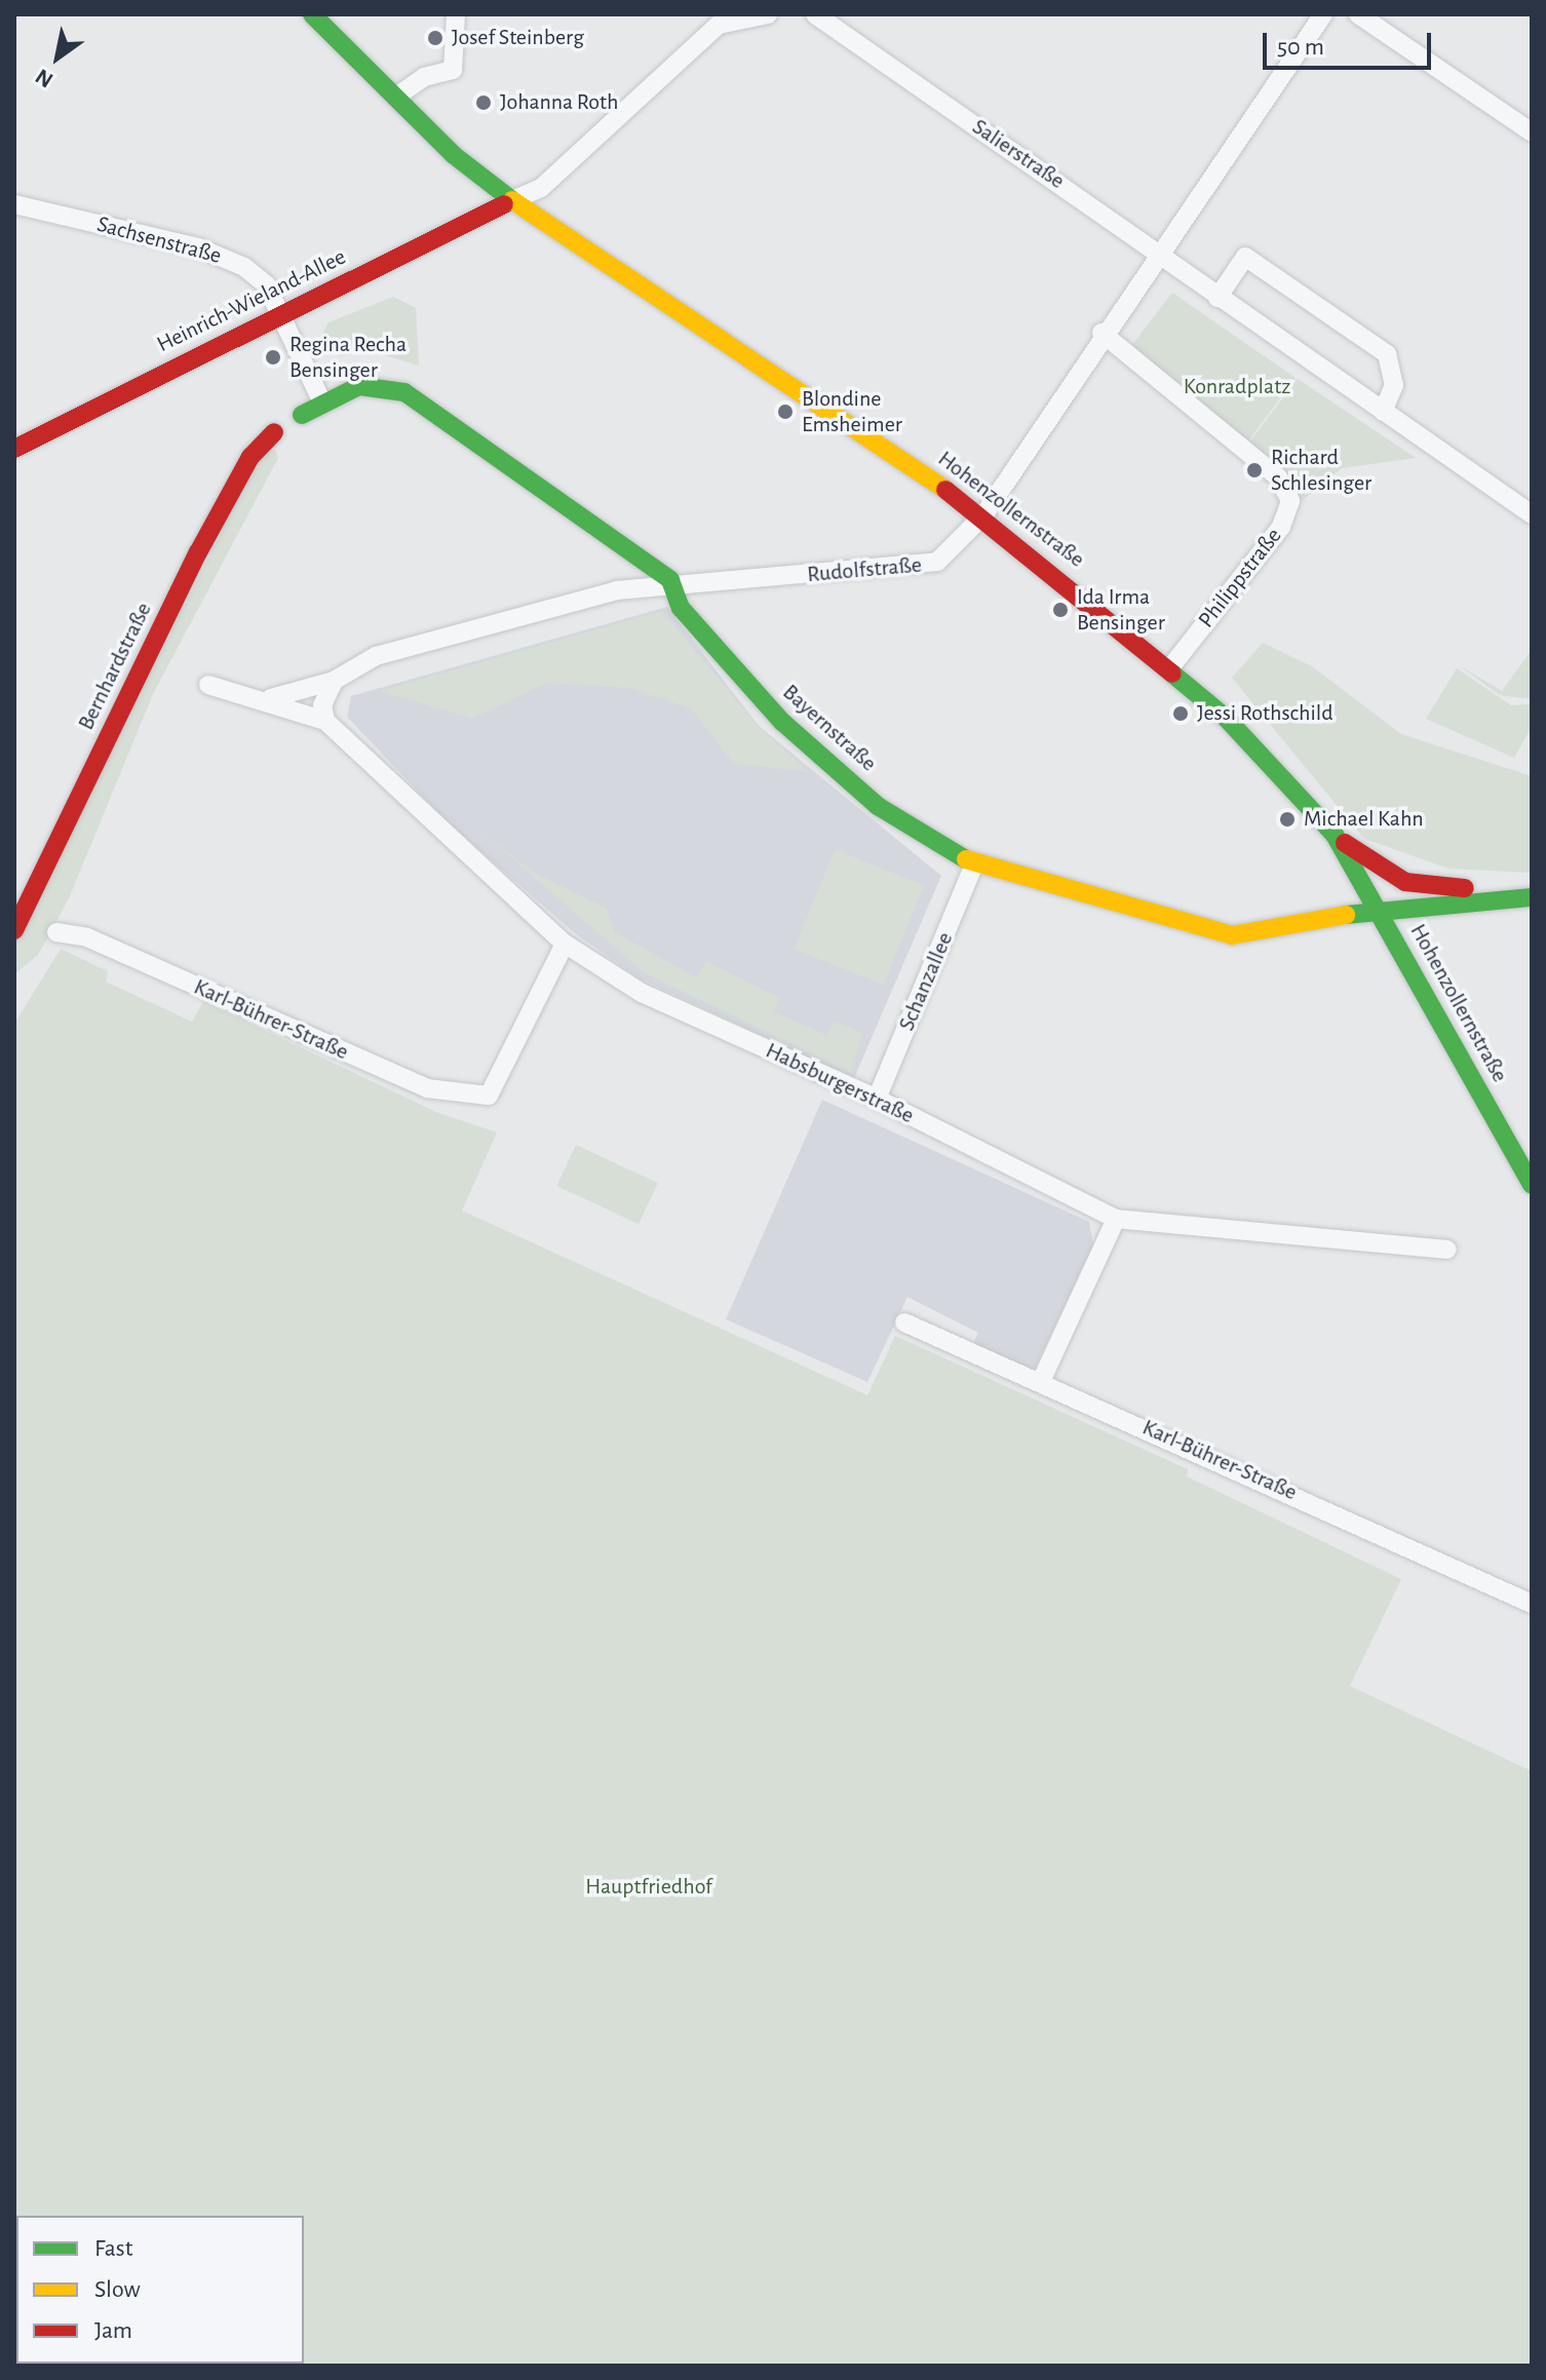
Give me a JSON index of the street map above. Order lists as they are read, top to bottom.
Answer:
{
  "streets": {
    "main road": [
      "Heinrich-Wieland-Allee",
      "Hohenzollernstraße",
      "Bernhardstraße",
      "Bayernstraße"
    ],
    "street": [
      "Salierstraße",
      "Sachsenstraße",
      "Rudolfstraße",
      "Philippstraße",
      "Schanzallee",
      "Karl-Bührer-Straße",
      "Habsburgerstraße"
    ]
  },
  "crossings": [
    ["Salierstraße", "Rudolfstraße"],
    ["Sachsenstraße", "Heinrich-Wieland-Allee"],
    ["Heinrich-Wieland-Allee", "Hohenzollernstraße"],
    ["Hohenzollernstraße", "Rudolfstraße"],
    ["Hohenzollernstraße", "Philippstraße"],
    ["Hohenzollernstraße", "Bayernstraße"],
    ["Rudolfstraße", "Philippstraße"],
    ["Rudolfstraße", "Bayernstraße"],
    ["Rudolfstraße", "Habsburgerstraße"],
    ["Bayernstraße", "Schanzallee"],
    ["Schanzallee", "Habsburgerstraße"],
    ["Karl-Bührer-Straße", "Habsburgerstraße"]
  ],
  "parks": ["Konradplatz", "Hauptfriedhof"],
  "places": [
    "Josef Steinberg",
    "Johanna Roth",
    "Regina Recha Bensinger",
    "Blondine Emsheimer",
    "Richard Schlesinger",
    "Ida Irma Bensinger",
    "Jessi Rothschild",
    "Michael Kahn"
  ],
  "legend": ["Fast", "Slow", "Jam"],
  "scale_bar": "50 m",
  "north": "bottom left"
}
